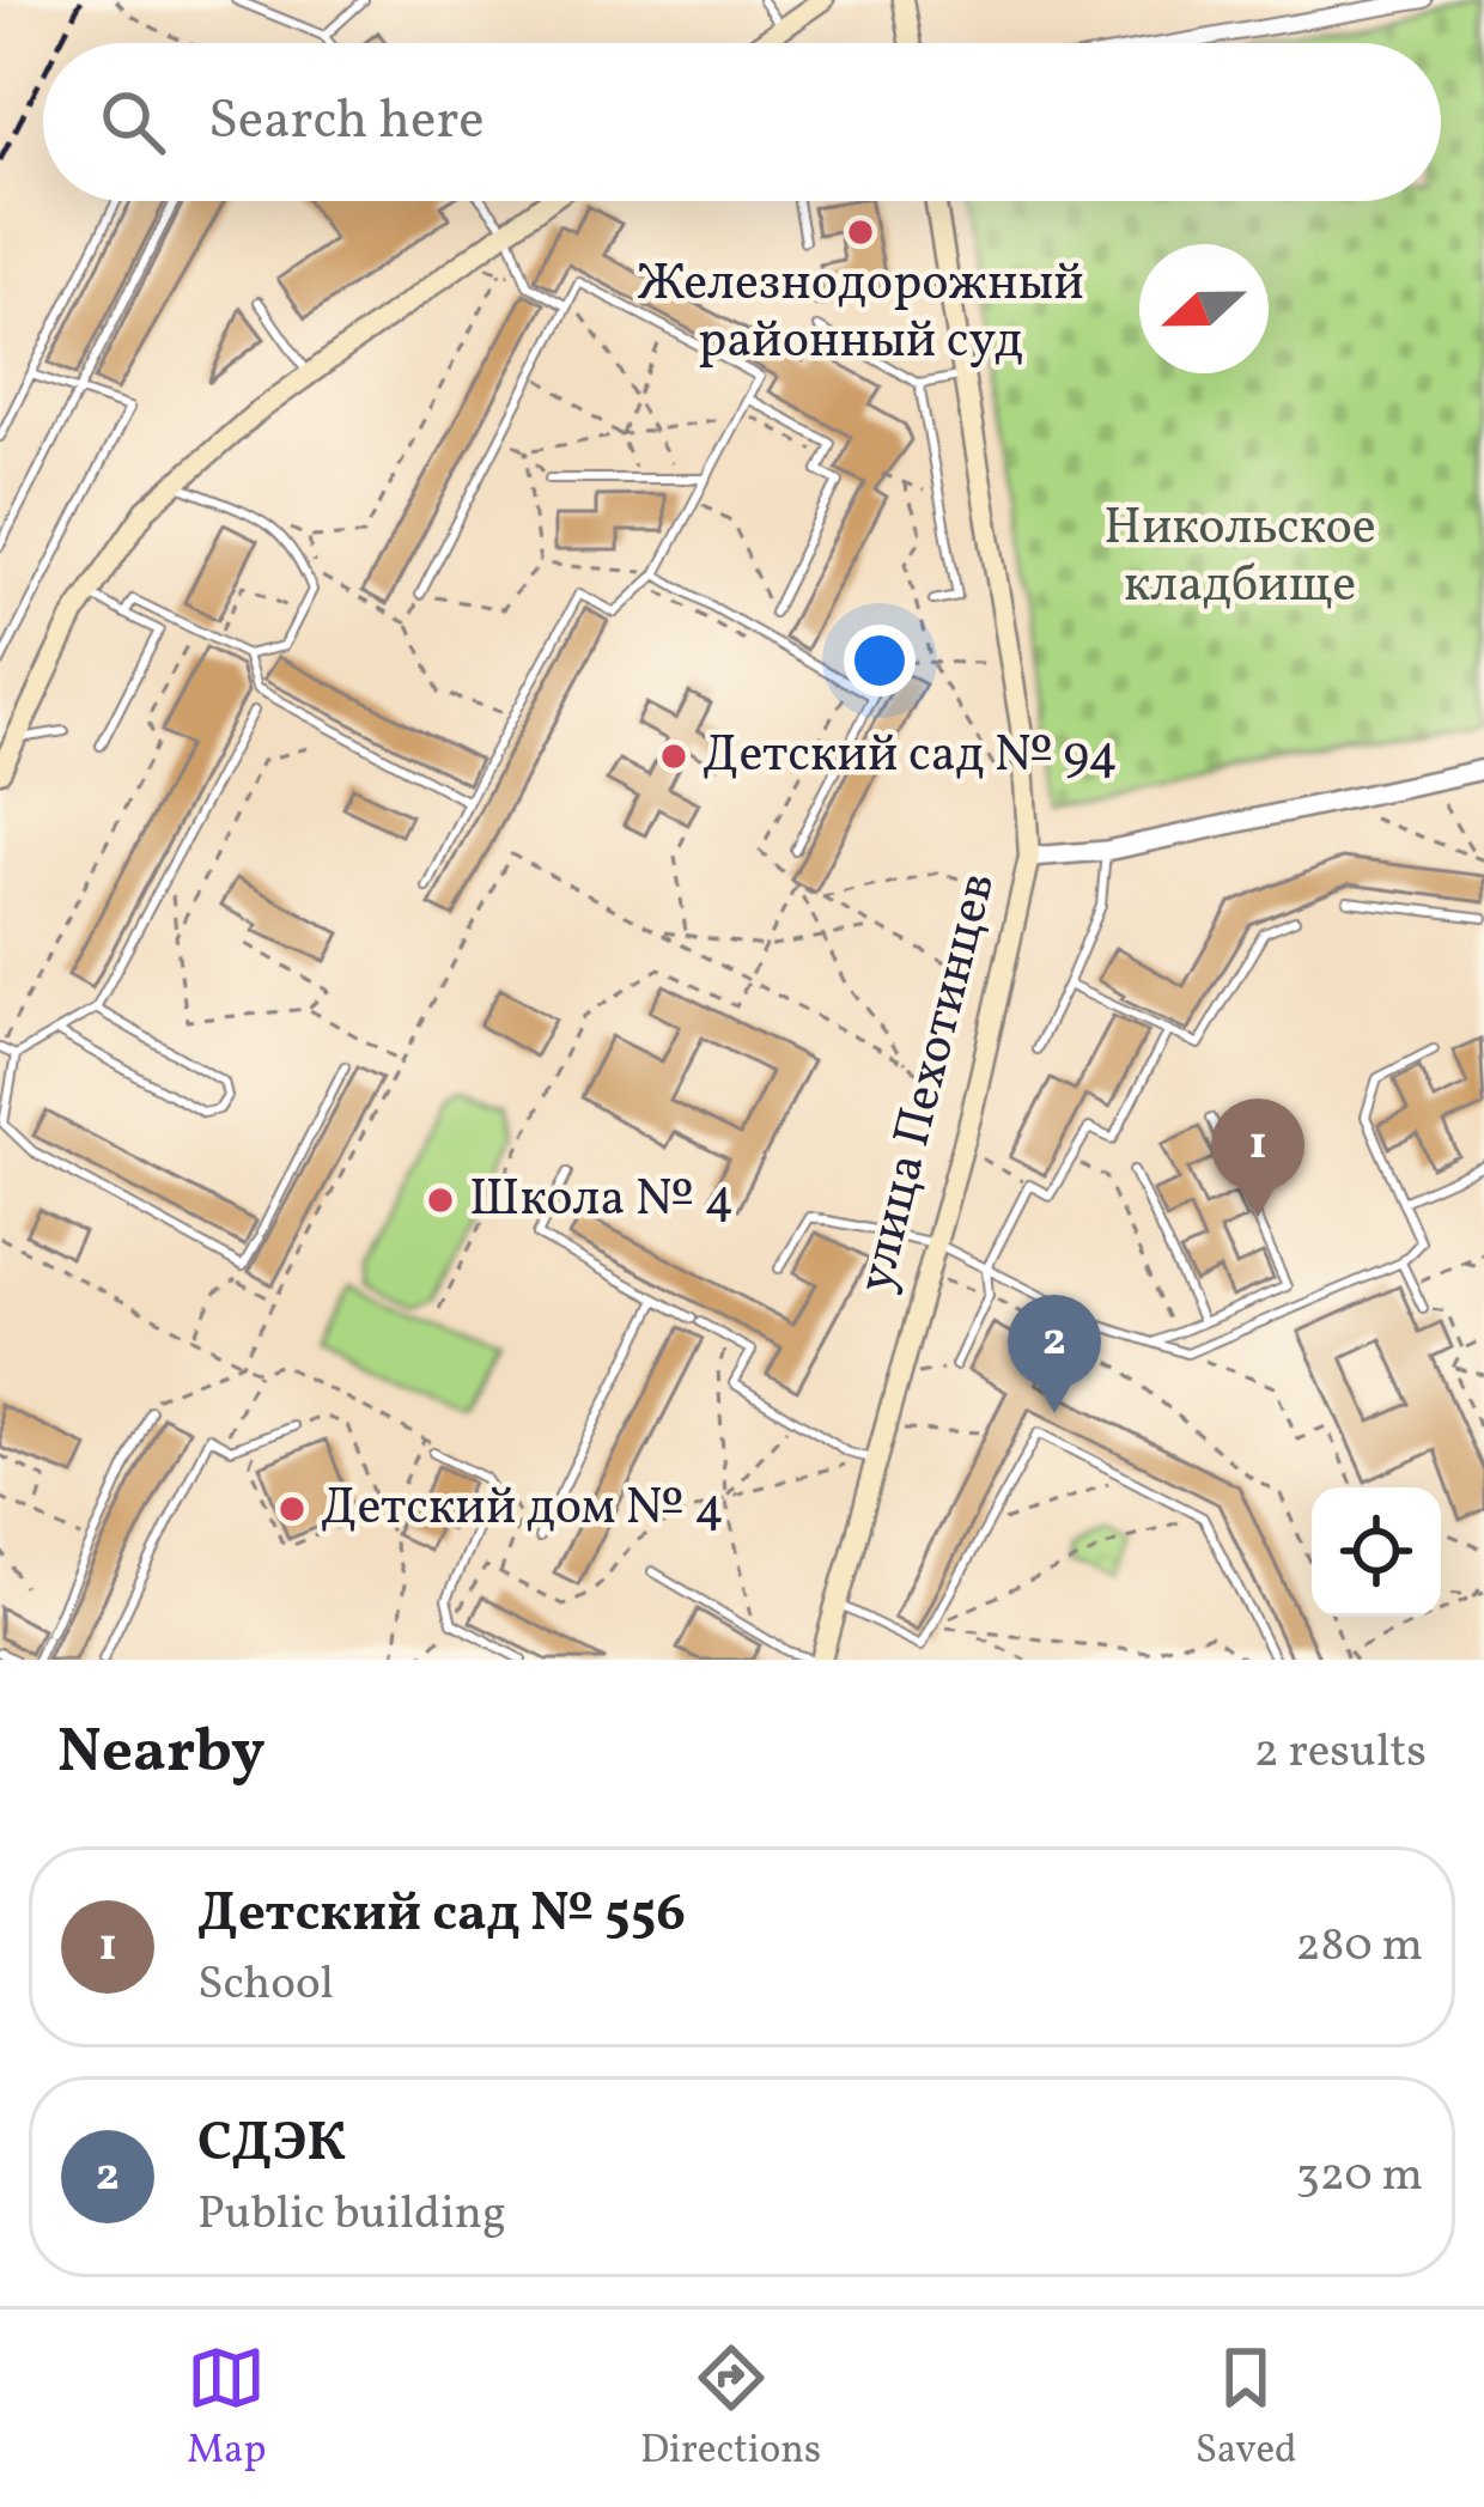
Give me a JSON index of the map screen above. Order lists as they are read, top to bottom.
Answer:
{
  "streets": {
    "main road": ["улица Пехотинцев"]
  },
  "parks": ["Никольское кладбище"],
  "places": [
    "Железнодорожный районный суд",
    "Детский сад № 94",
    "Школа № 4",
    "Детский дом № 4"
  ],
  "north": "left",
  "page": {
    "search": "Search here",
    "pins": ["1", "2"],
    "heading": ["Nearby", "2 results"],
    "list": [
      {
        "mark": "1",
        "name": "Детский сад № 556",
        "note": "School",
        "value": "280 m"
      },
      {
        "mark": "2",
        "name": "СДЭК",
        "note": "Public building",
        "value": "320 m"
      }
    ],
    "nav": ["Map", "Directions", "Saved"]
  }
}
